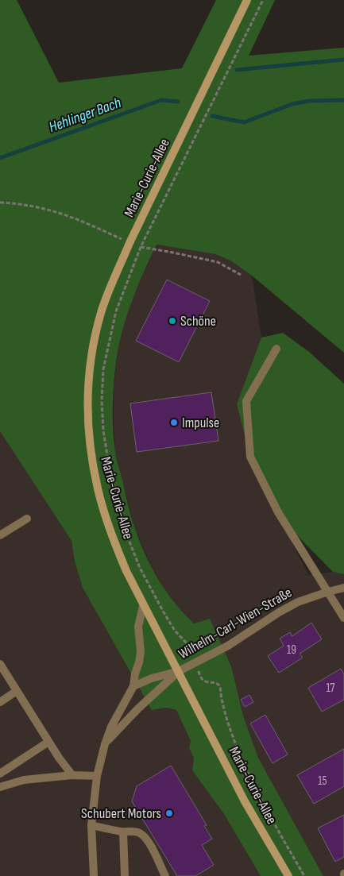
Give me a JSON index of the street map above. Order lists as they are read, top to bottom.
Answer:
{
  "streets": {
    "main road": ["Marie-Curie-Allee"],
    "street": ["Wilhelm-Carl-Wien-Straße"]
  },
  "crossings": [
    ["Marie-Curie-Allee", "Wilhelm-Carl-Wien-Straße"]
  ],
  "water": ["Hehlinger Bach"],
  "places": ["Schöne", "Impulse", "Schubert Motors"],
  "house_numbers": ["19", "17", "15"]
}
